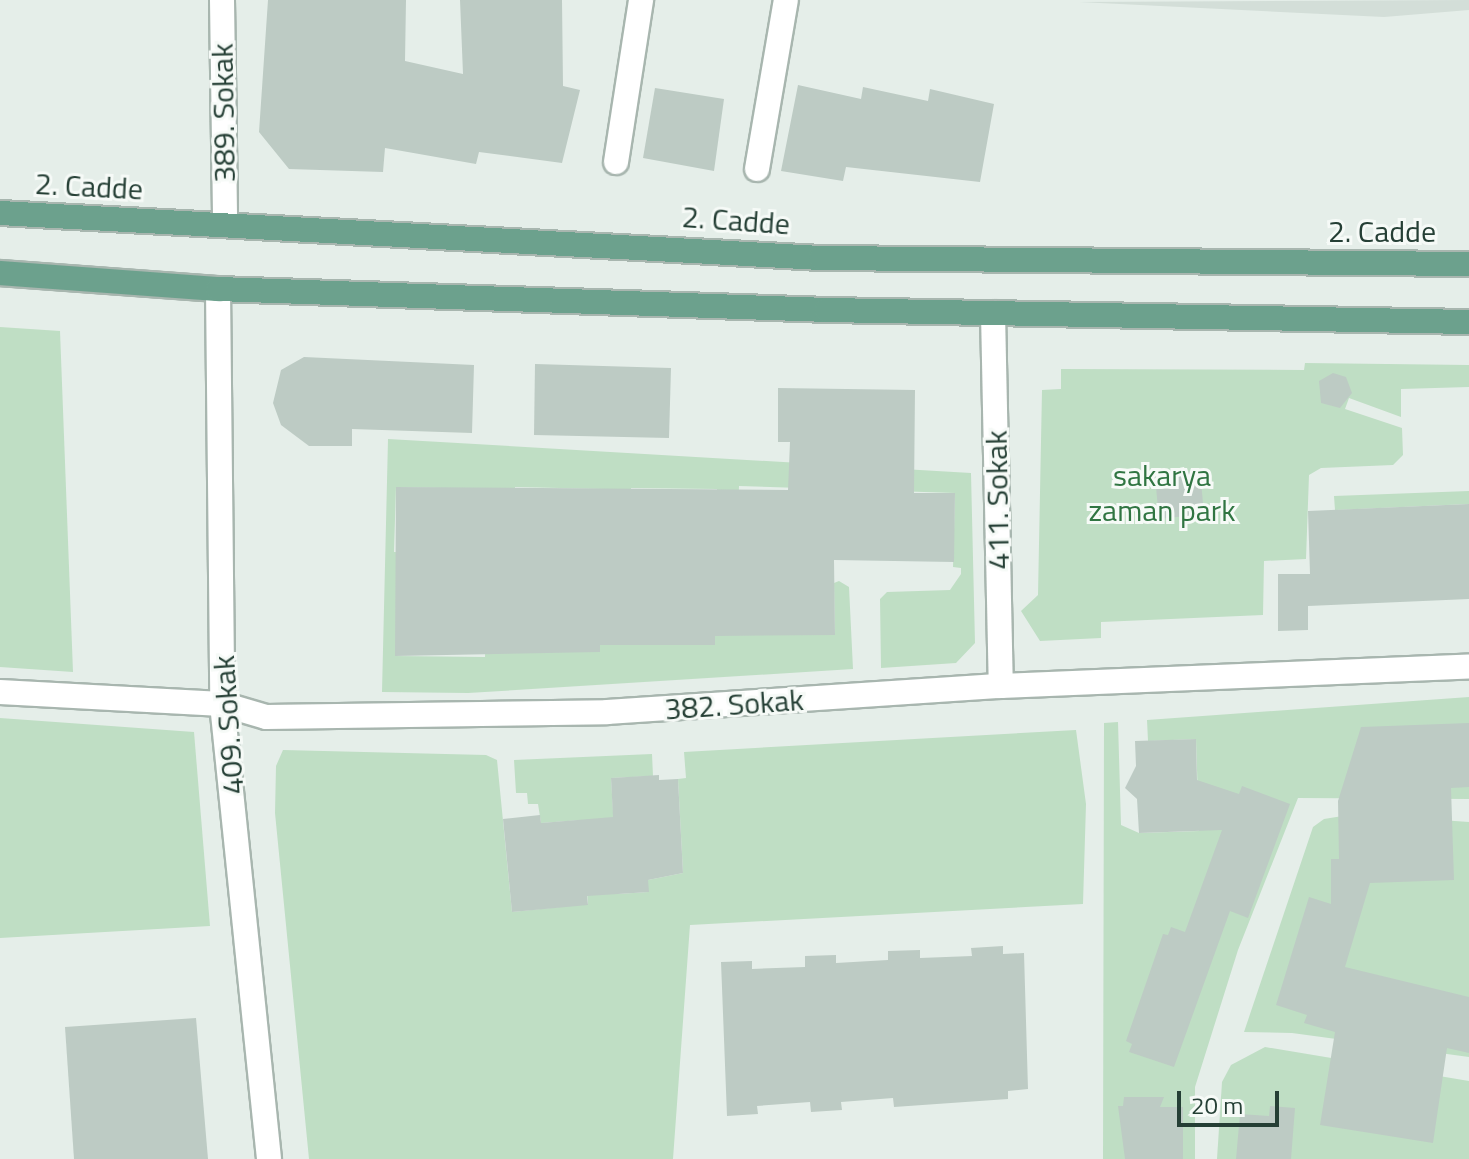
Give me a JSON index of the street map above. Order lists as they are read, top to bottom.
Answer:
{
  "streets": {
    "main road": ["2. Cadde"],
    "street": [
      "389. Sokak",
      "411. Sokak",
      "382. Sokak",
      "409. Sokak"
    ]
  },
  "crossings": [
    ["389. Sokak", "2. Cadde"],
    ["411. Sokak", "382. Sokak"],
    ["382. Sokak", "409. Sokak"]
  ],
  "parks": ["sakarya zaman park"],
  "scale_bar": "20 m"
}
